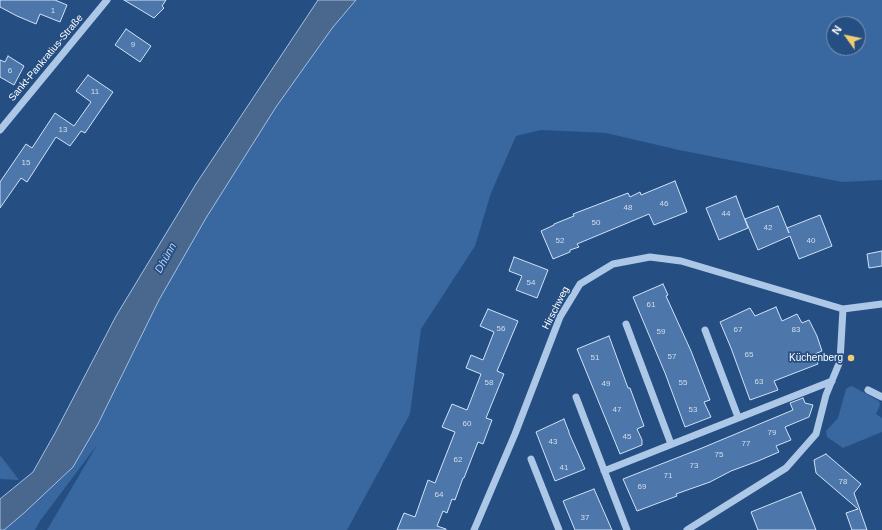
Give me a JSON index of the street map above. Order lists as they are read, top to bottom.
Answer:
{
  "streets": {
    "street": ["Sankt-Pankratius-Straße", "Hirschweg"]
  },
  "water": ["Dhünn"],
  "places": ["Küchenberg"],
  "house_numbers": [
    "1",
    "9",
    "6",
    "11",
    "13",
    "15",
    "46",
    "48",
    "44",
    "50",
    "42",
    "52",
    "40",
    "54",
    "61",
    "56",
    "67",
    "83",
    "59",
    "65",
    "57",
    "51",
    "63",
    "58",
    "55",
    "49",
    "47",
    "53",
    "60",
    "79",
    "45",
    "43",
    "77",
    "75",
    "62",
    "73",
    "41",
    "71",
    "78",
    "69",
    "64",
    "37"
  ],
  "north": "top left"
}
